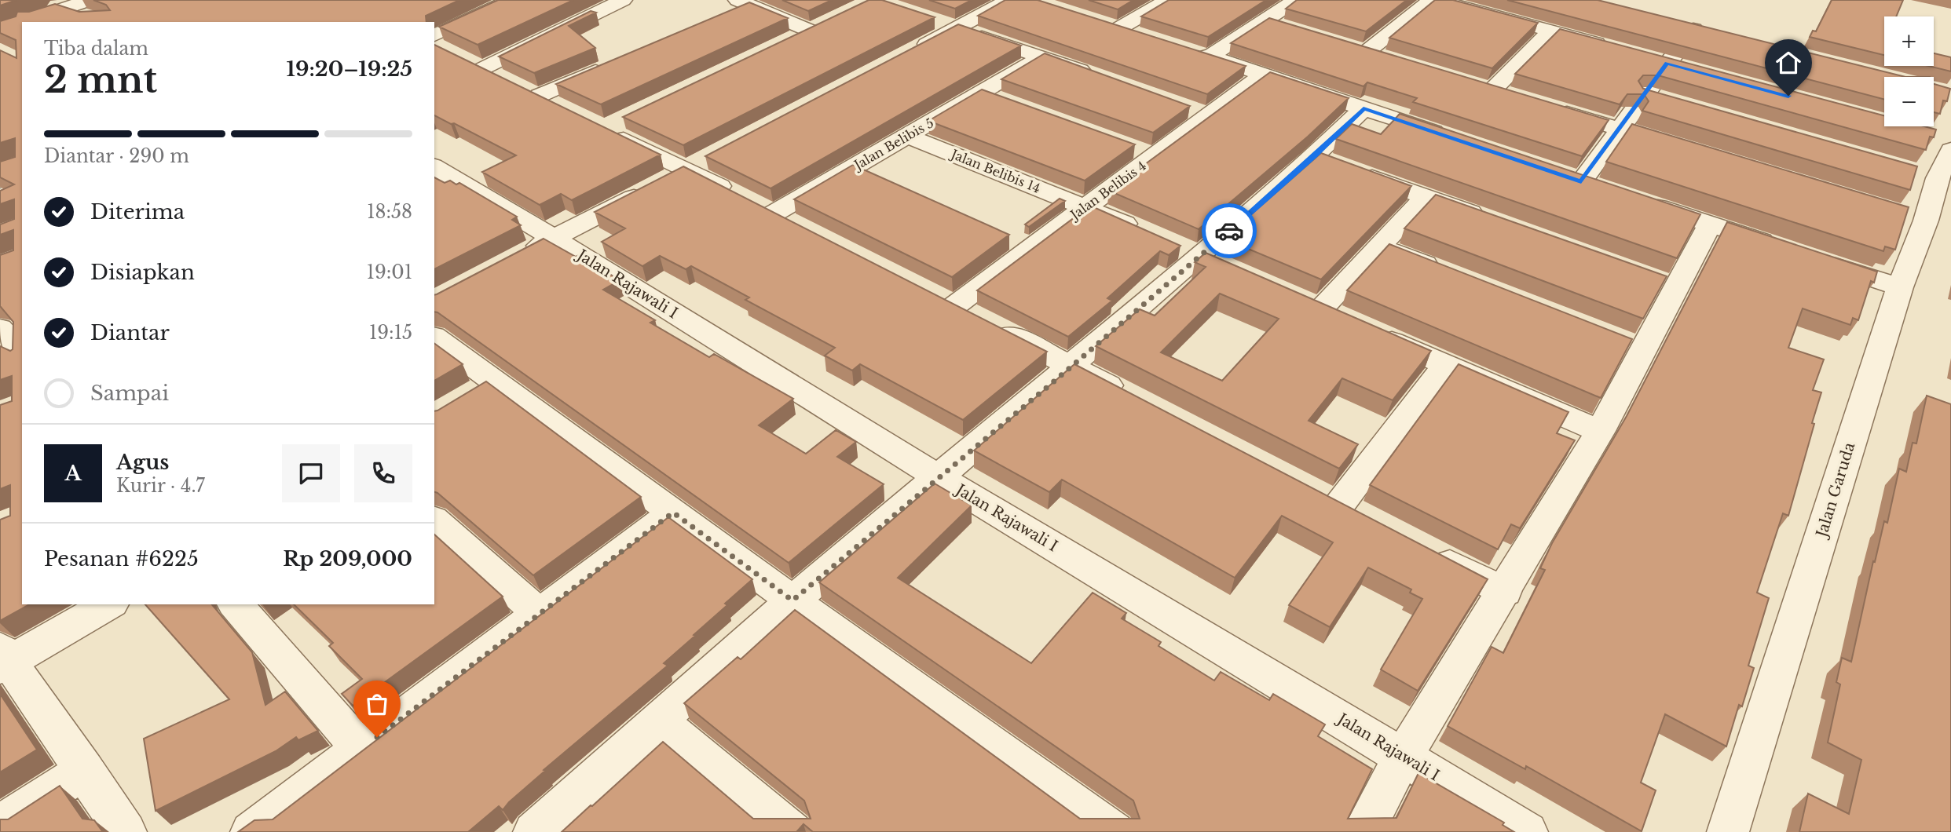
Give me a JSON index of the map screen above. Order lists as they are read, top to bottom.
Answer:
{
  "streets": {
    "street": [
      "Jalan Belibis 5",
      "Jalan Belibis 14",
      "Jalan Belibis 4",
      "Jalan Rajawali I",
      "Jalan Garuda"
    ]
  },
  "crossings": [
    ["Jalan Belibis 5", "Jalan Belibis 14"],
    ["Jalan Belibis 14", "Jalan Belibis 4"]
  ],
  "page": {
    "map_buttons": ["+", "−"],
    "heading": ["2 mnt", "Tiba dalam", "19:20–19:25"],
    "panel": [
      "Agus",
      "Kurir · 4.7",
      "Pesanan #6225",
      "Rp 209,000"
    ],
    "bar": "Diantar · 290 m",
    "list": [
      ["Diterima", "18:58"],
      ["Disiapkan", "19:01"],
      ["Diantar", "19:15"],
      "Sampai"
    ],
    "round": "A"
  }
}
